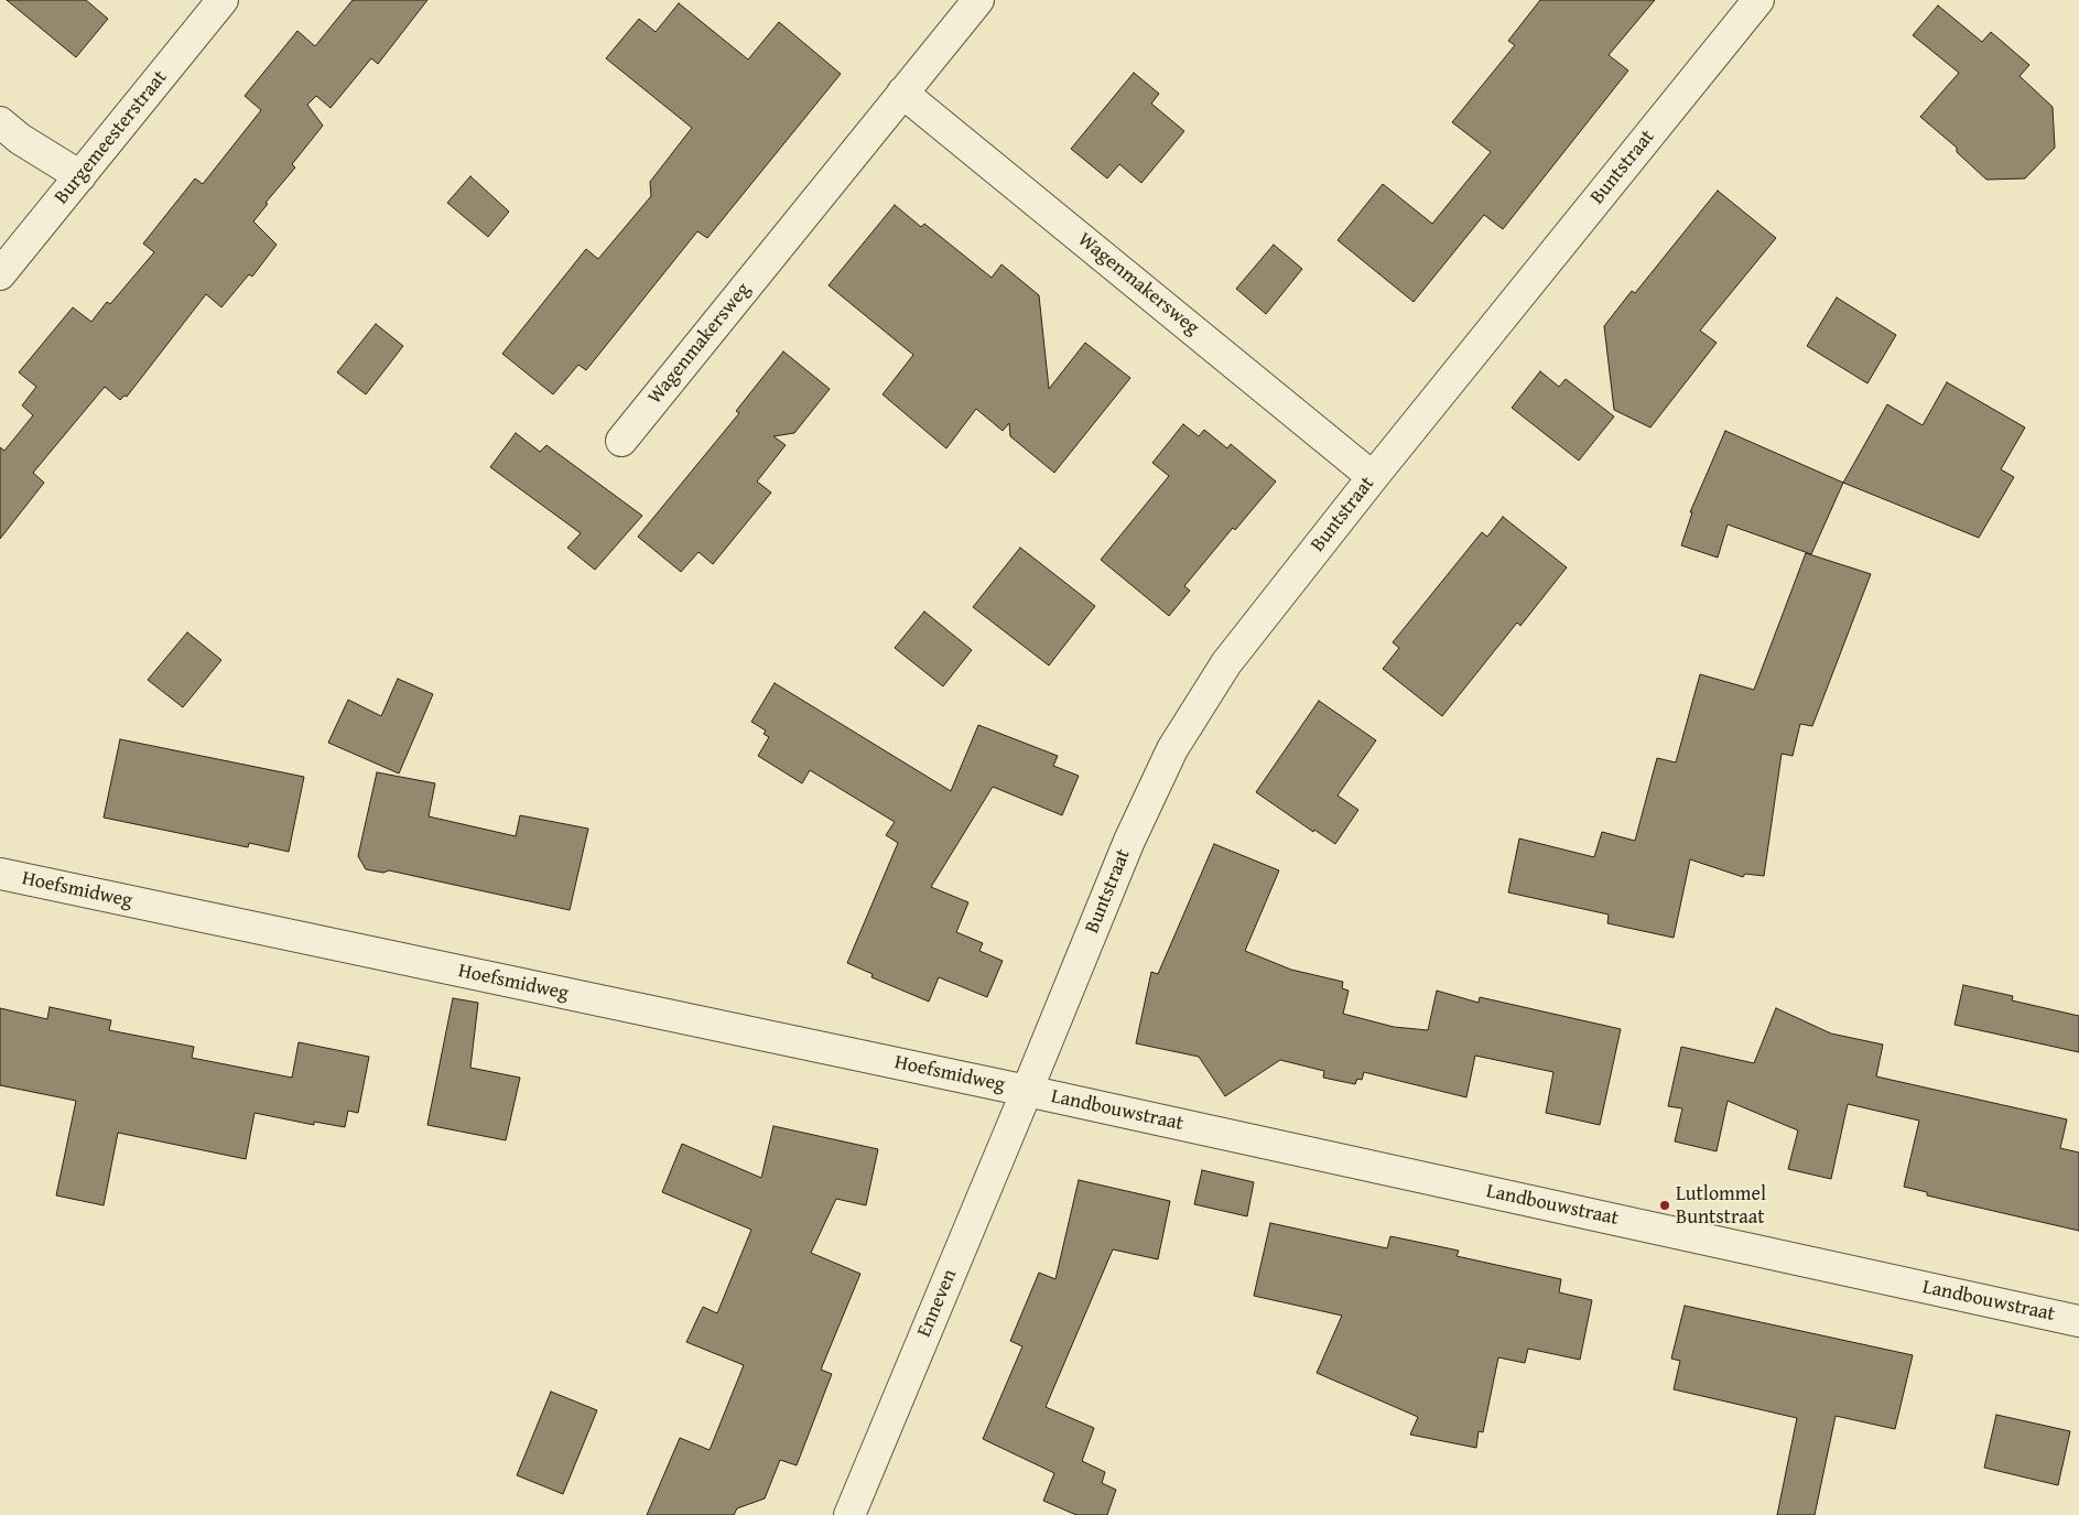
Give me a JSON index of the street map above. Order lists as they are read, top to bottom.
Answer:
{
  "streets": {
    "street": [
      "Burgemeesterstraat",
      "Buntstraat",
      "Wagenmakersweg",
      "Hoefsmidweg",
      "Landbouwstraat",
      "Enneven"
    ]
  },
  "crossings": [
    ["Buntstraat", "Wagenmakersweg"],
    ["Buntstraat", "Hoefsmidweg"],
    ["Buntstraat", "Landbouwstraat"],
    ["Buntstraat", "Enneven"],
    ["Hoefsmidweg", "Landbouwstraat"],
    ["Hoefsmidweg", "Enneven"],
    ["Landbouwstraat", "Enneven"]
  ],
  "places": ["Lutlommel Buntstraat"]
}
